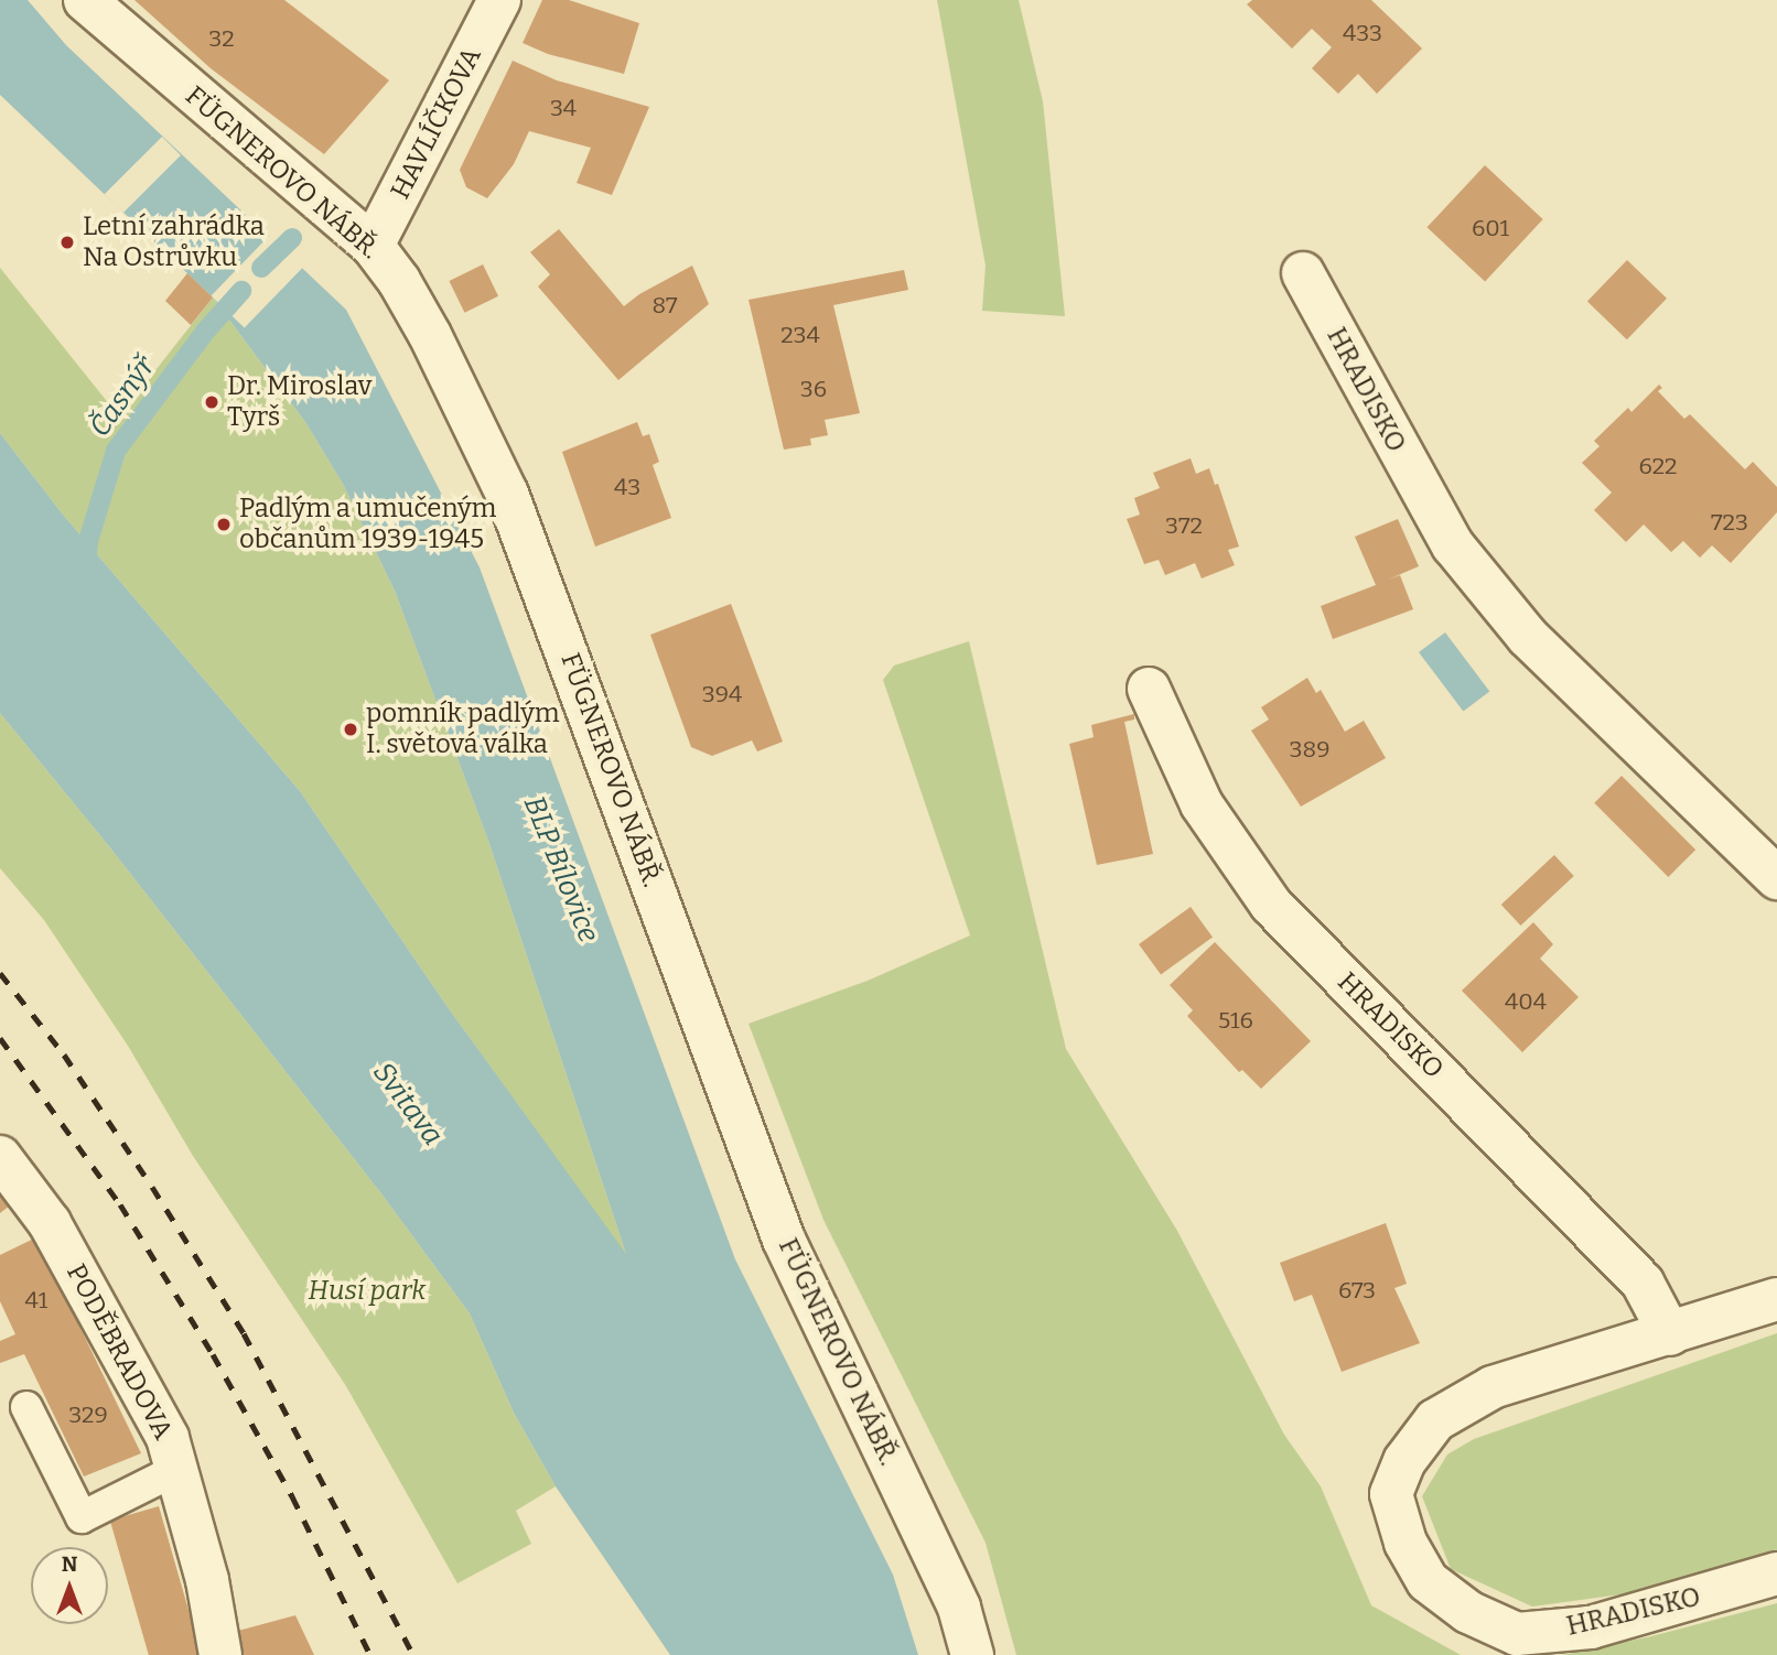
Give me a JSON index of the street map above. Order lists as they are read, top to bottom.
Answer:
{
  "streets": {
    "street": [
      "HAVLÍČKOVA",
      "FÜGNEROVO NÁBŘ.",
      "HRADISKO",
      "PODĚBRADOVA"
    ]
  },
  "crossings": [
    ["HAVLÍČKOVA", "FÜGNEROVO NÁBŘ."]
  ],
  "water": ["Časnýř", "BLP Bílovice", "Svitava"],
  "parks": ["Husí park"],
  "places": [
    "Letní zahrádka Na Ostrůvku",
    "Dr. Miroslav Tyrš",
    "Padlým a umučeným občanům 1939-1945",
    "pomník padlým I. světová válka"
  ],
  "house_numbers": [
    "433",
    "32",
    "34",
    "601",
    "87",
    "234",
    "36",
    "622",
    "43",
    "723",
    "372",
    "394",
    "389",
    "404",
    "516",
    "673",
    "41",
    "329"
  ],
  "north": "top"
}
